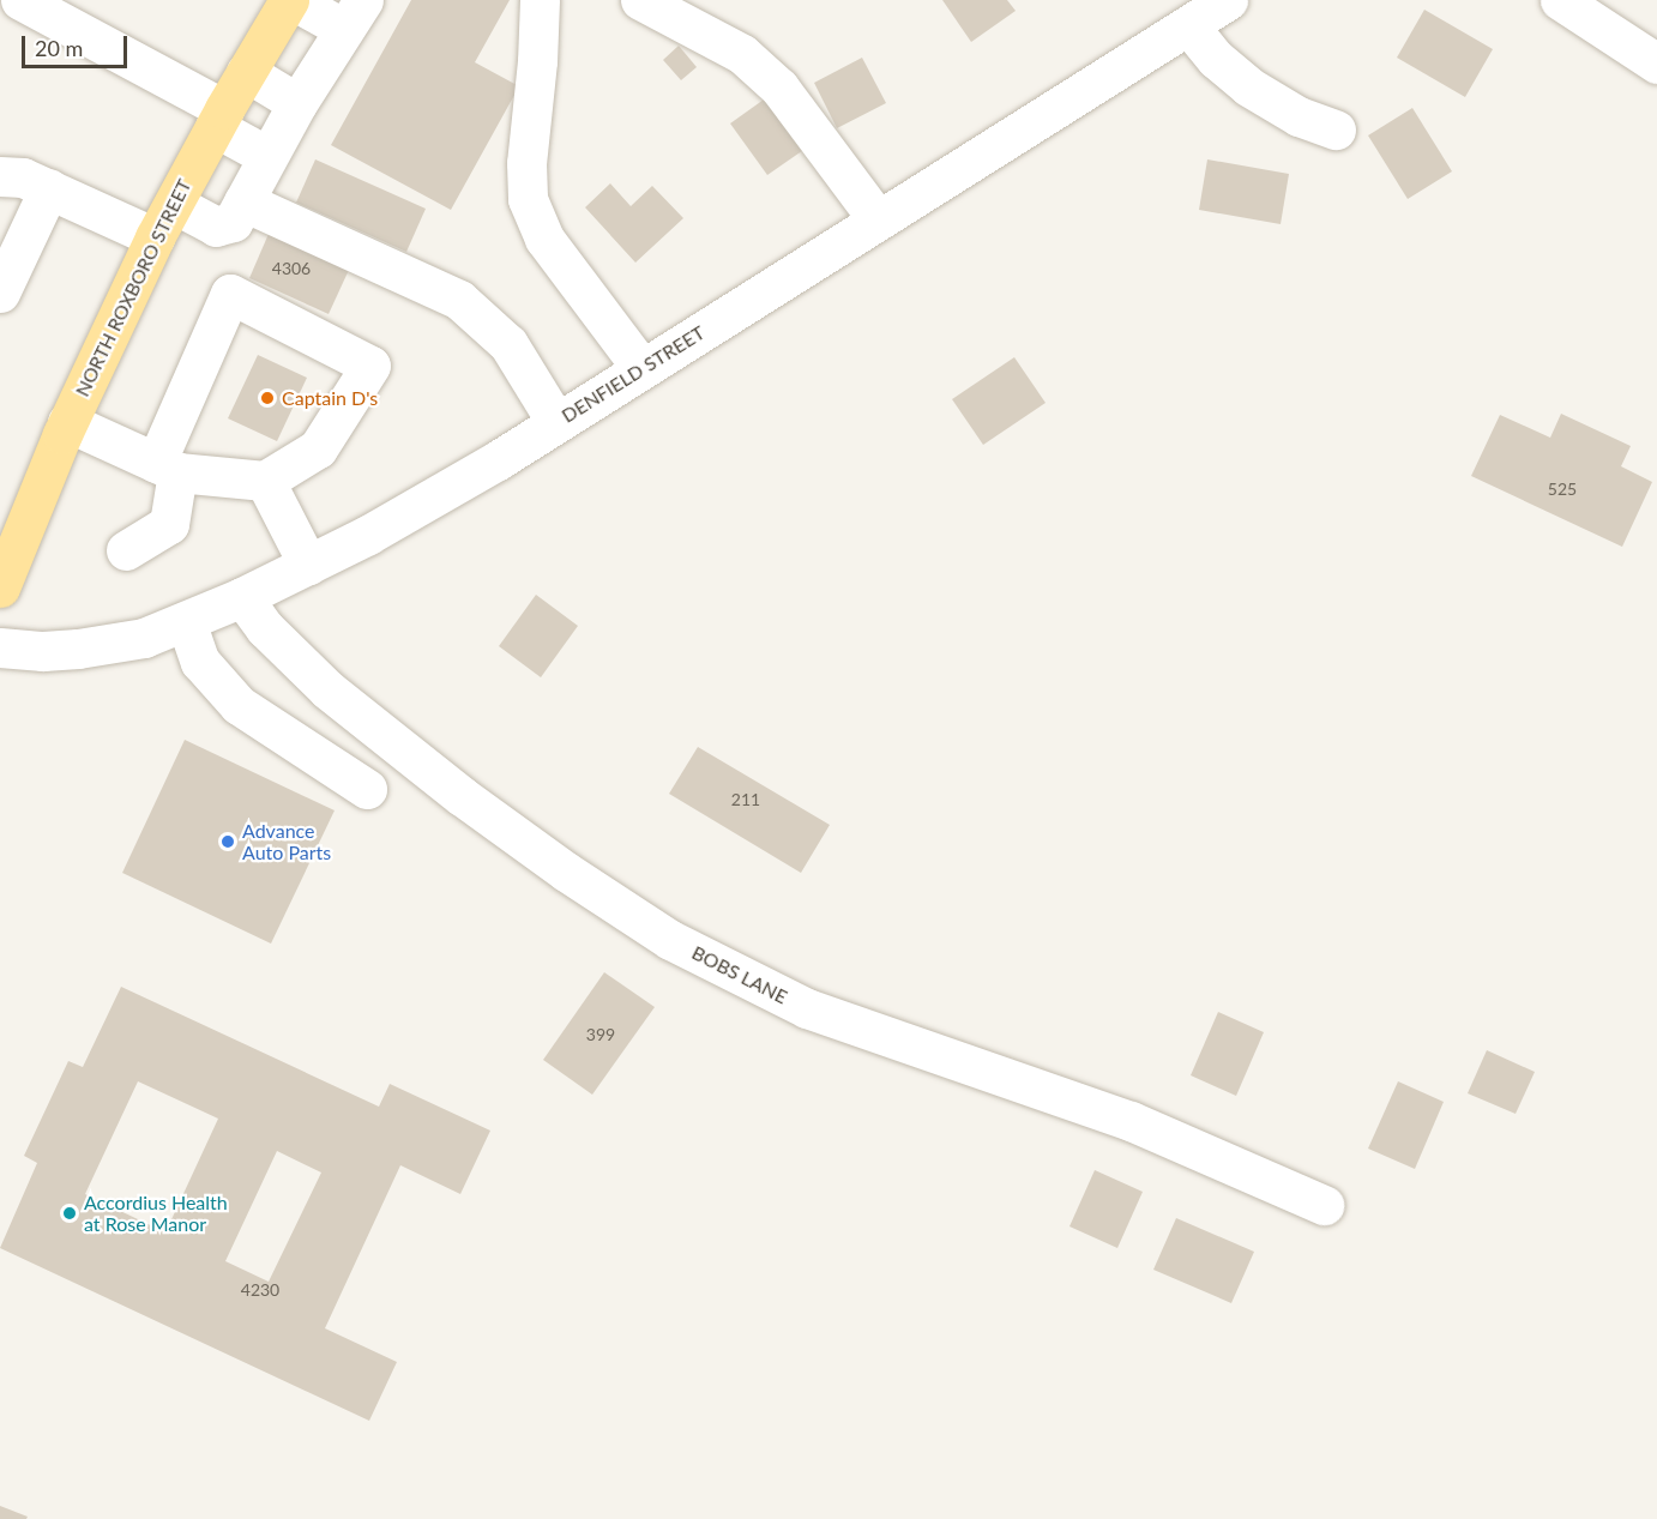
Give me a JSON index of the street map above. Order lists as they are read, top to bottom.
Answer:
{
  "streets": {
    "main road": ["NORTH ROXBORO STREET"],
    "street": ["DENFIELD STREET", "BOBS LANE"]
  },
  "crossings": [
    ["DENFIELD STREET", "BOBS LANE"]
  ],
  "places": ["Captain D's", "Advance Auto Parts", "Accordius Health at Rose Manor"],
  "house_numbers": [
    "4306",
    "525",
    "211",
    "399",
    "4230"
  ],
  "scale_bar": "20 m"
}
